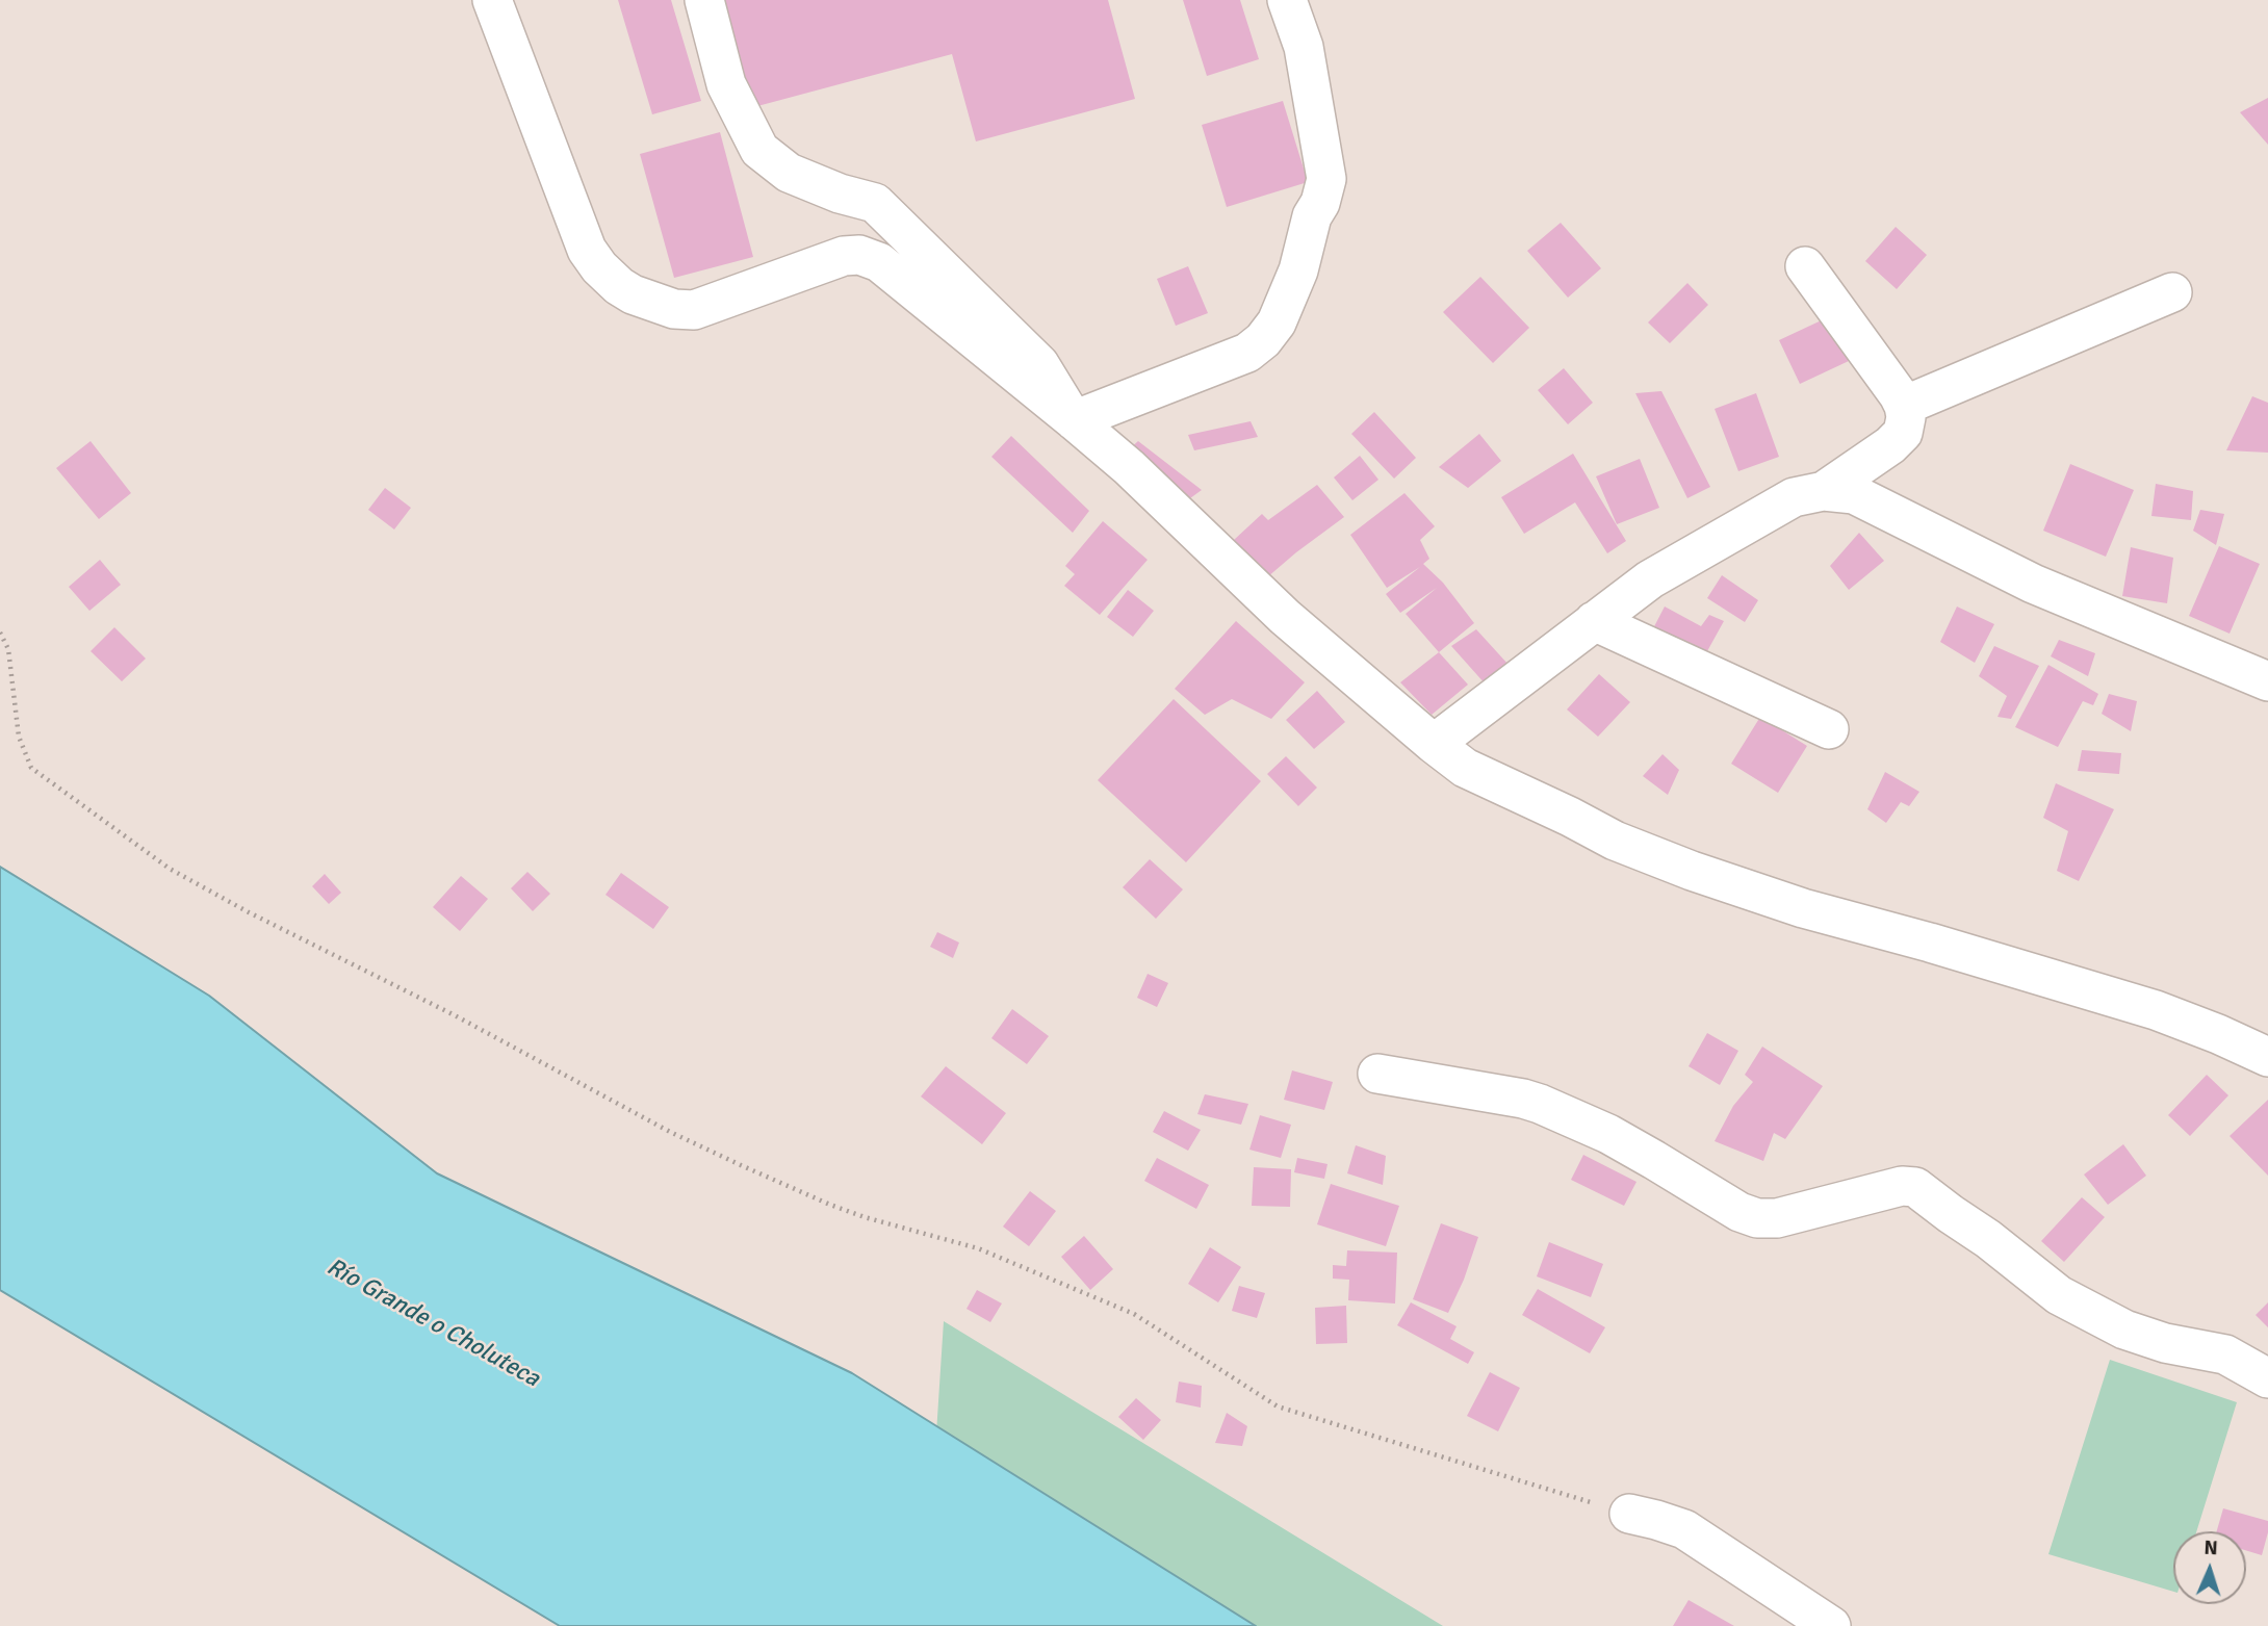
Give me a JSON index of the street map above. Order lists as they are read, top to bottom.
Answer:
{
  "water": ["Río Grande o Choluteca"],
  "north": "top"
}
